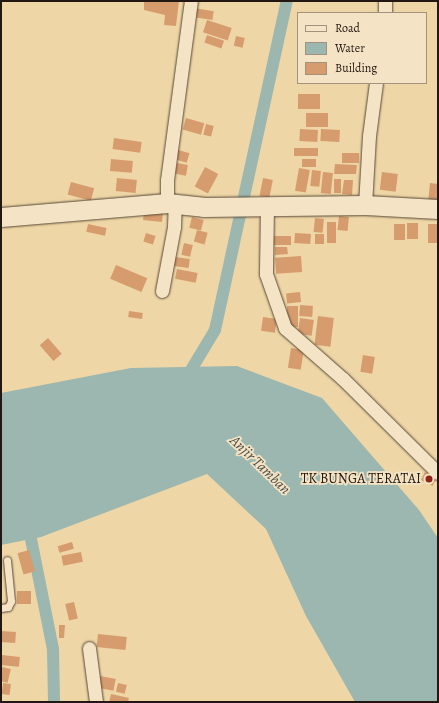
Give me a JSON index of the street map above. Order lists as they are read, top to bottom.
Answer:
{
  "water": ["Anjir Tamban"],
  "places": ["TK BUNGA TERATAI"],
  "legend": ["Road", "Water", "Building"]
}
